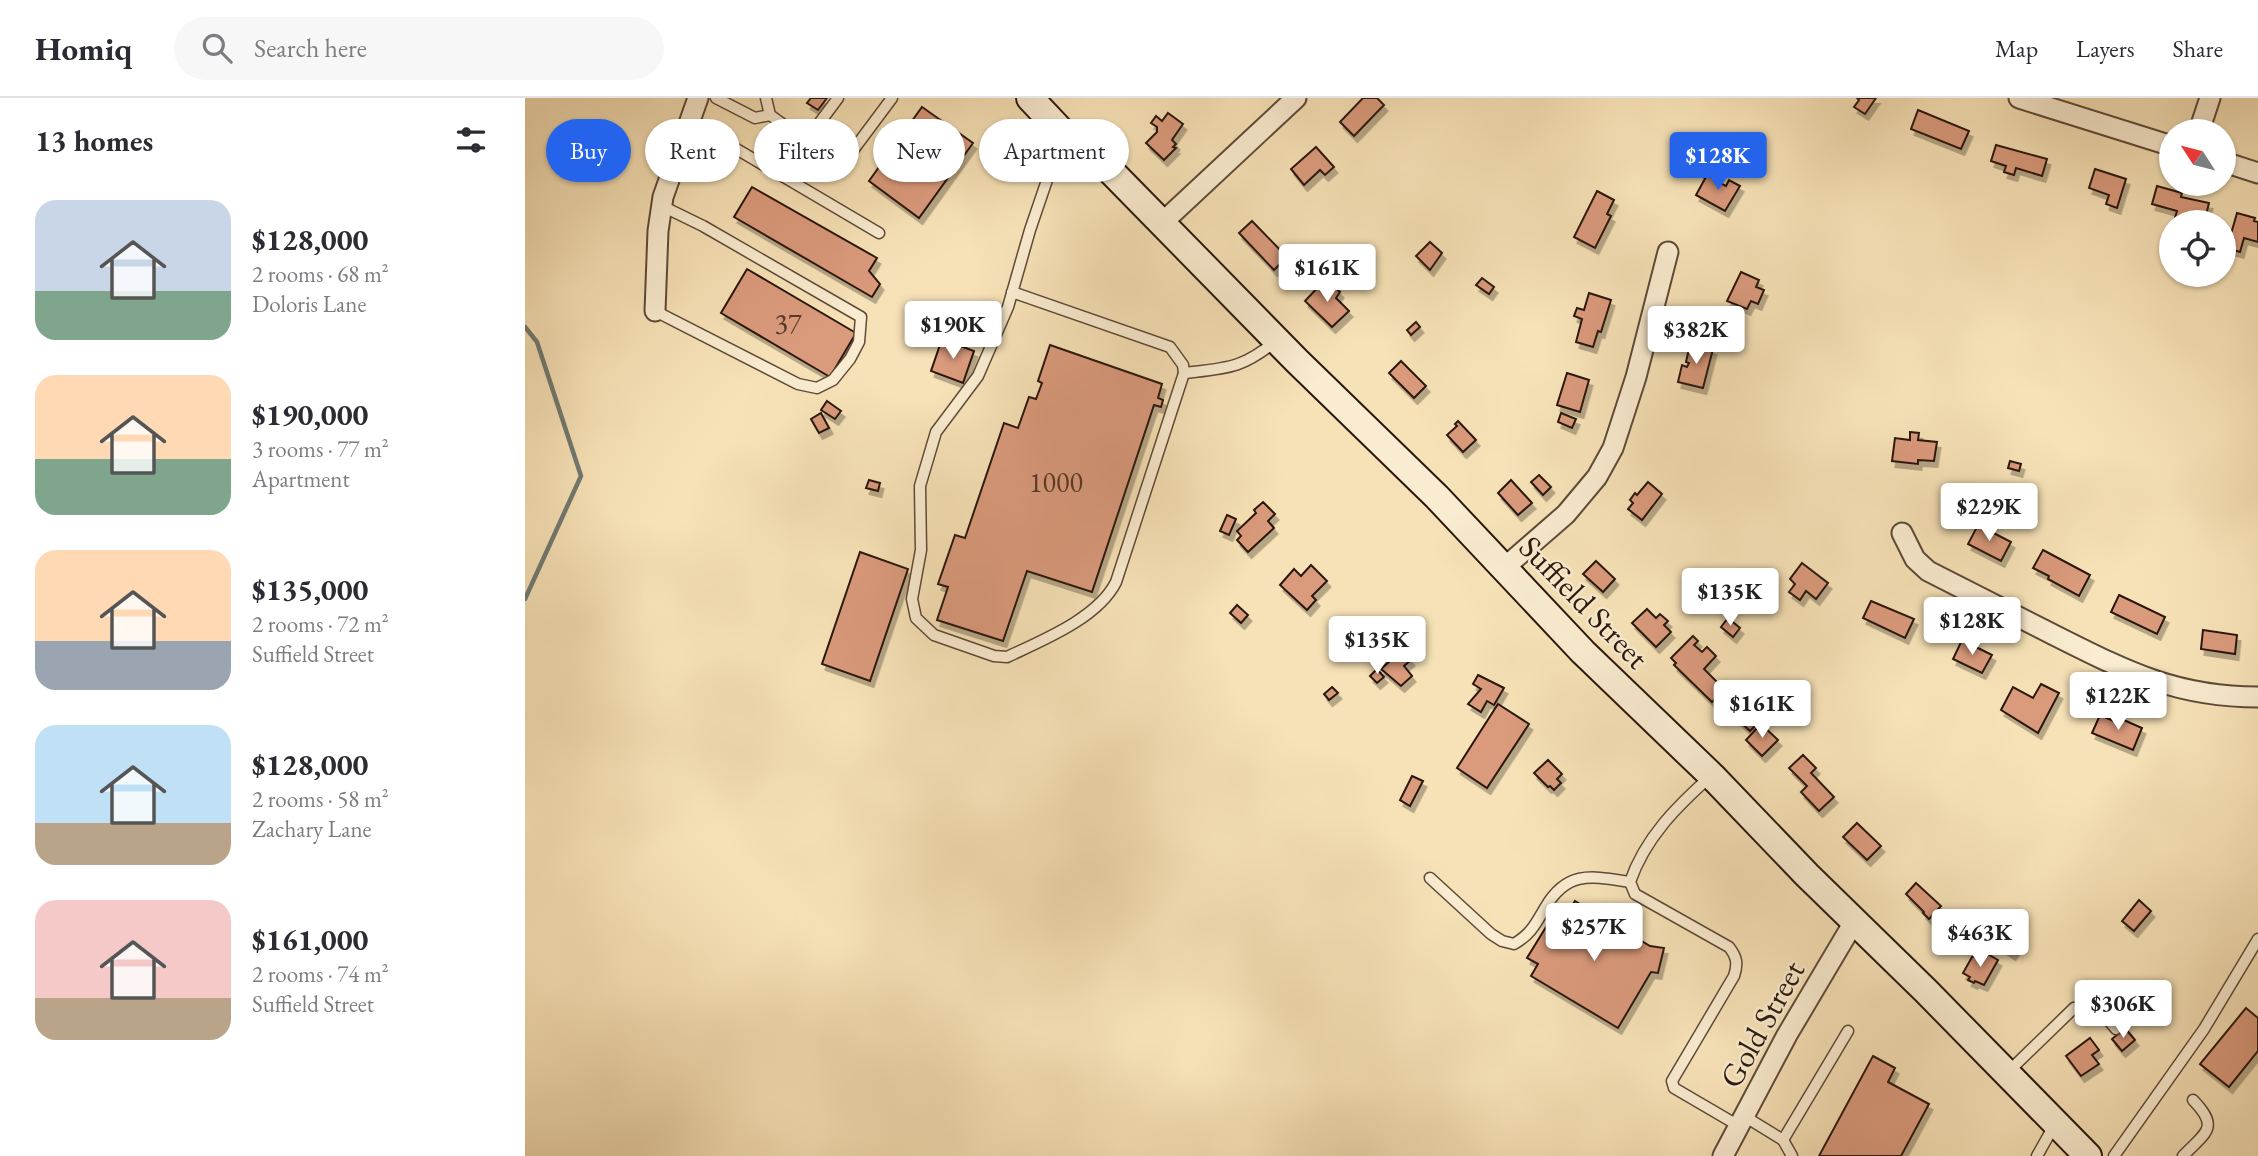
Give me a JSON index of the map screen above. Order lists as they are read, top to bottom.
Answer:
{
  "streets": {
    "main road": ["Suffield Street"],
    "street": ["Gold Street"]
  },
  "crossings": [
    ["Suffield Street", "Gold Street"]
  ],
  "house_numbers": ["37", "1000"],
  "north": "top left",
  "page": {
    "header": "Homiq",
    "search": "Search here",
    "nav": ["Map", "Layers", "Share"],
    "heading": "13 homes",
    "chip": [
      "Buy",
      "Rent",
      "Filters",
      "New",
      "Apartment"
    ],
    "price": [
      "$128K",
      "$161K",
      "$190K",
      "$382K",
      "$229K",
      "$135K",
      "$128K",
      "$135K",
      "$122K",
      "$161K",
      "$257K",
      "$463K",
      "$306K"
    ],
    "list": [
      {
        "name": "$128,000",
        "note": "2 rooms · 68 m² · Doloris Lane"
      },
      {
        "name": "$190,000",
        "note": "3 rooms · 77 m² · Apartment"
      },
      {
        "name": "$135,000",
        "note": "2 rooms · 72 m² · Suffield Street"
      },
      {
        "name": "$128,000",
        "note": "2 rooms · 58 m² · Zachary Lane"
      },
      {
        "name": "$161,000",
        "note": "2 rooms · 74 m² · Suffield Street"
      }
    ]
  }
}
